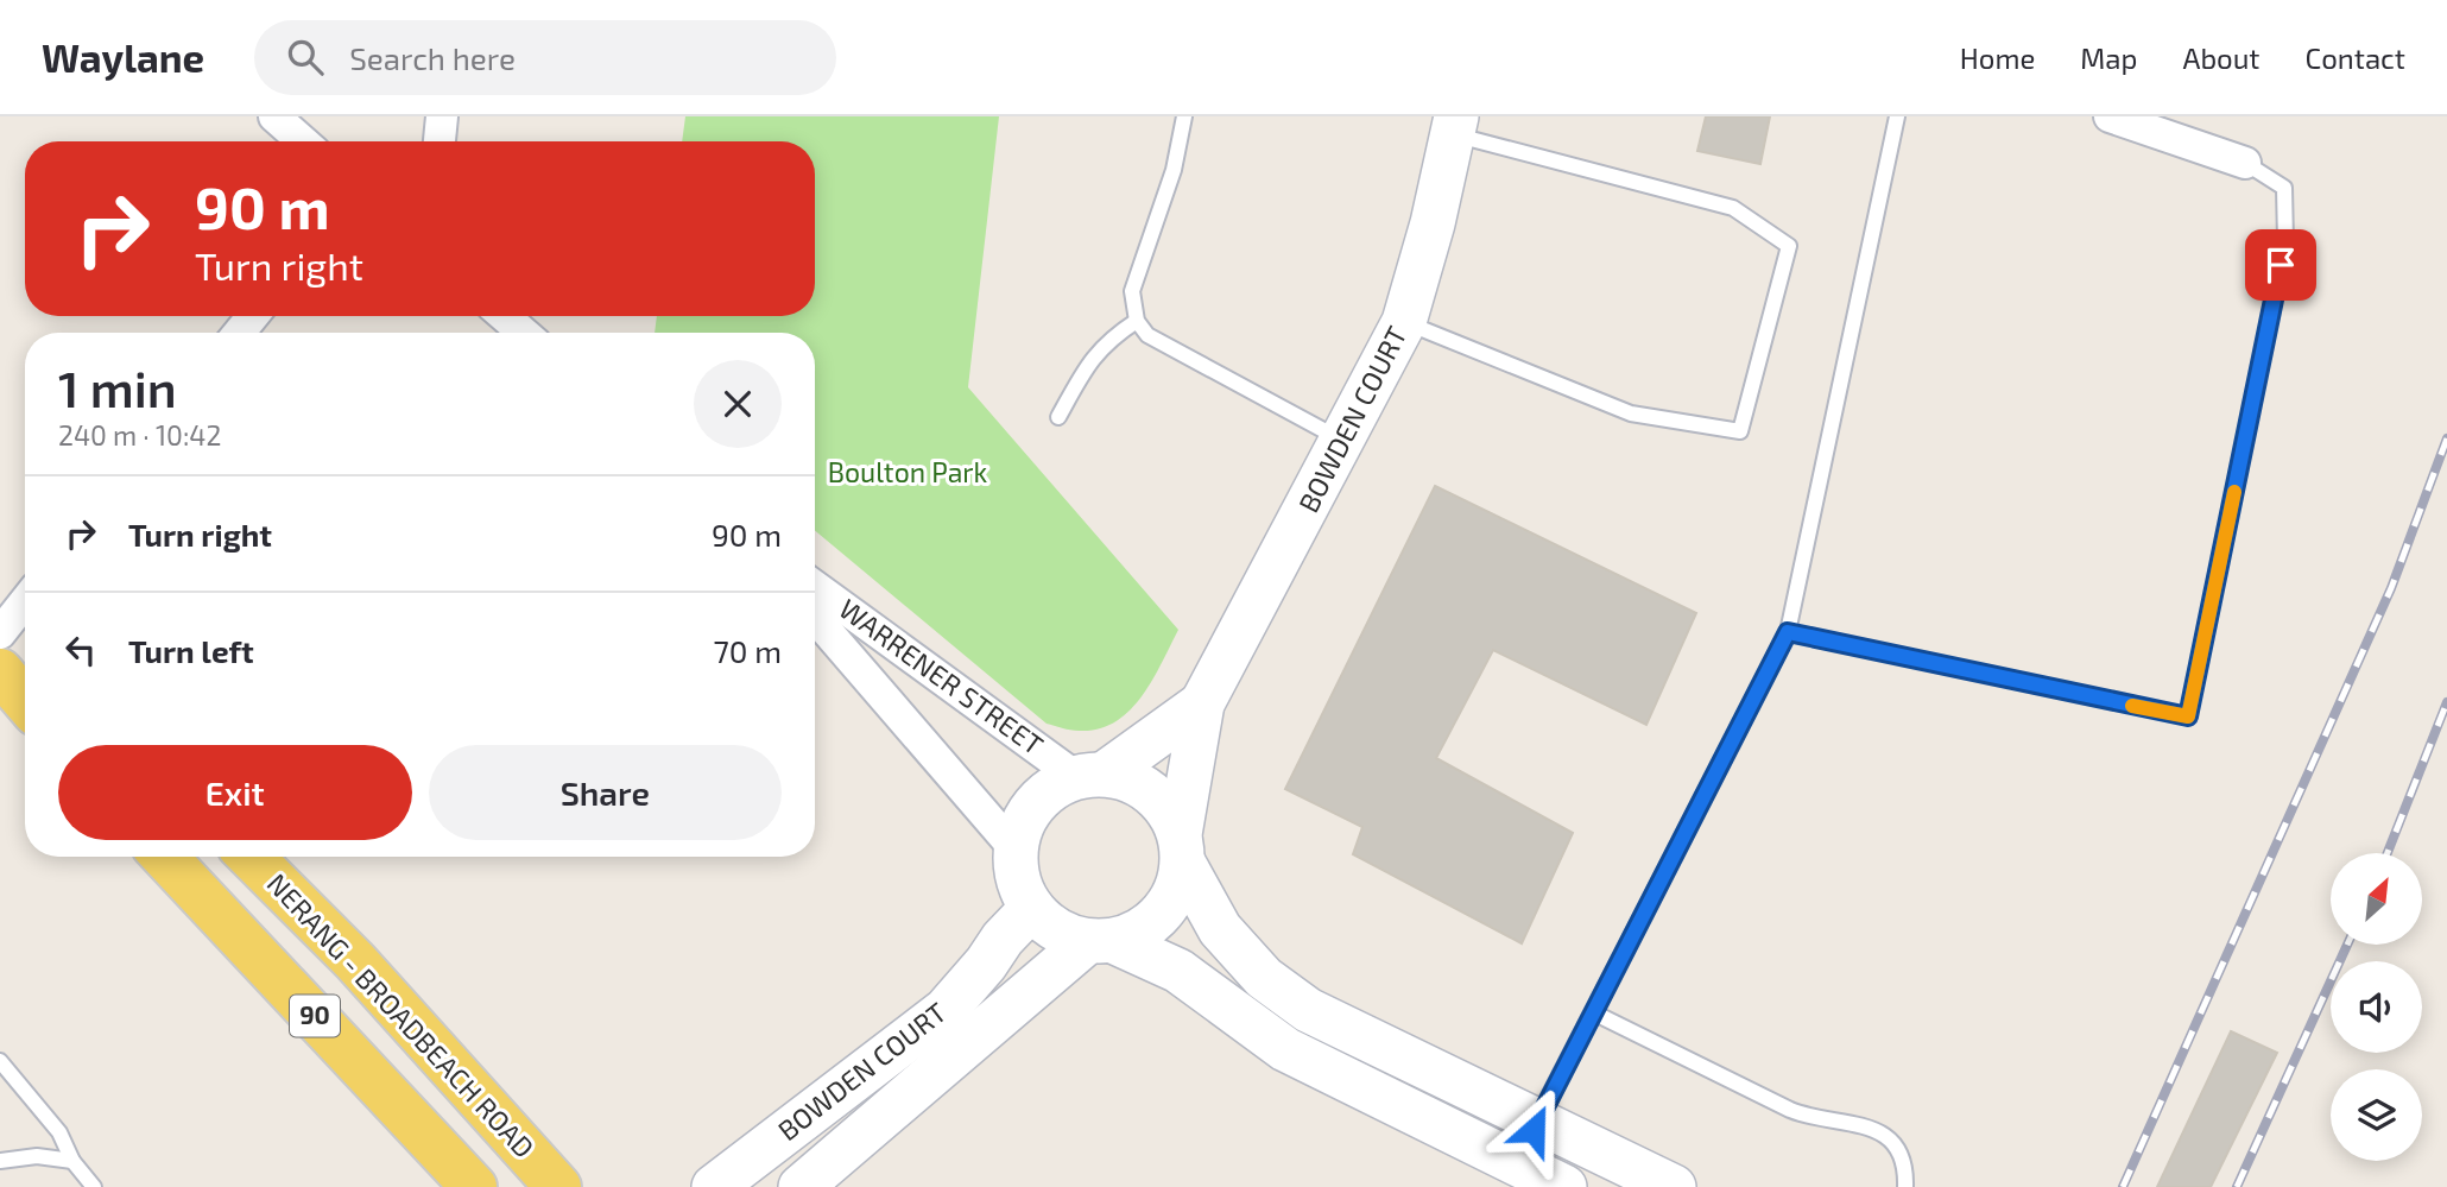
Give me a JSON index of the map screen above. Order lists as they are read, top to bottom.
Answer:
{
  "streets": {
    "main road": ["90", "NERANG - BROADBEACH ROAD"],
    "street": ["BOWDEN COURT", "WARRENER STREET"]
  },
  "crossings": [
    ["BOWDEN COURT", "WARRENER STREET"]
  ],
  "parks": ["Boulton Park"],
  "north": "top right",
  "page": {
    "header": "Waylane",
    "search": "Search here",
    "nav": [
      "Home",
      "Map",
      "About",
      "Contact"
    ],
    "turn": ["90 m", "Turn right"],
    "heading": ["1 min", "240 m · 10:42"],
    "list": [
      {
        "name": "Turn right",
        "value": "90 m"
      },
      {
        "name": "Turn left",
        "value": "70 m"
      }
    ],
    "buttons": ["Exit", "Share"]
  }
}
